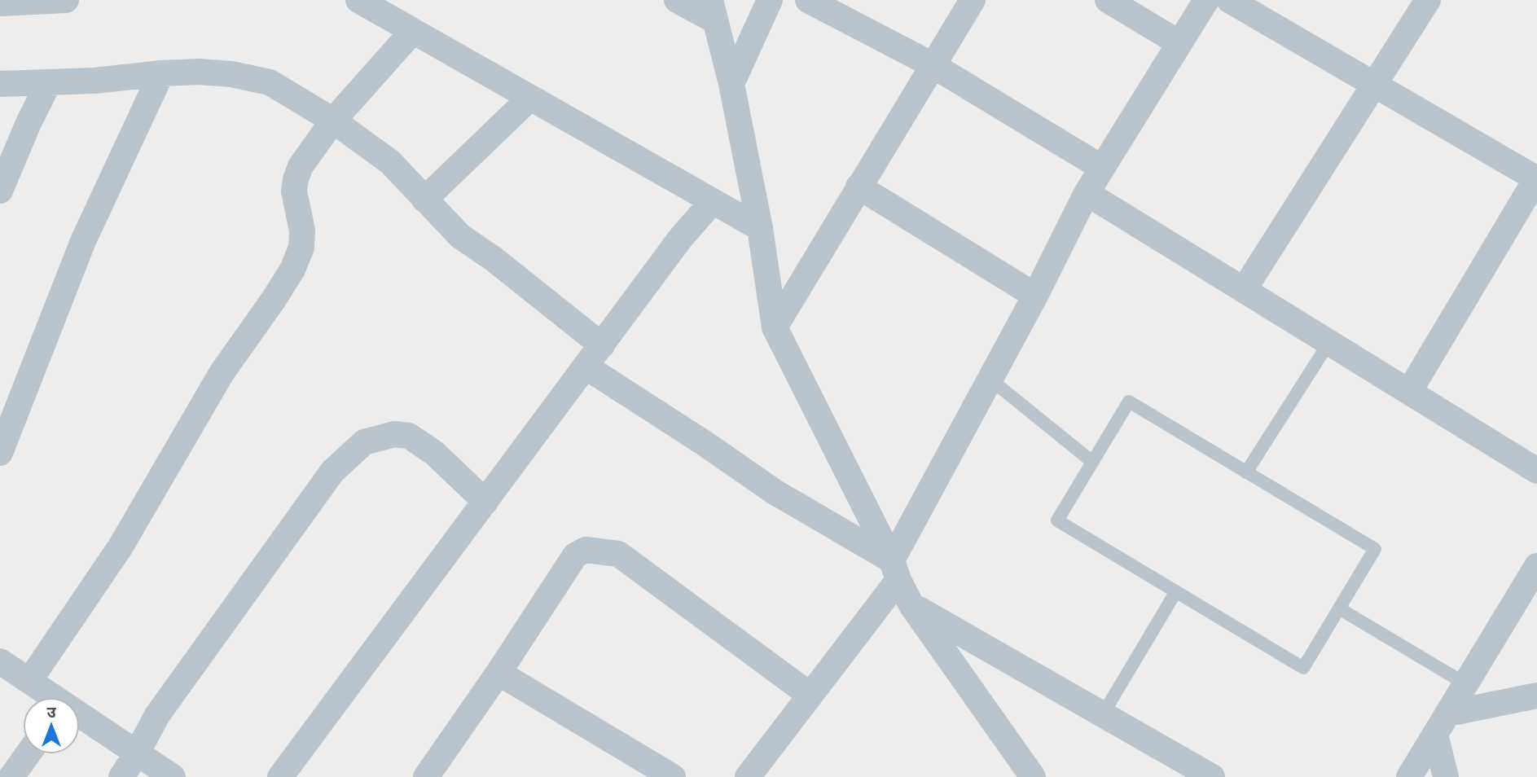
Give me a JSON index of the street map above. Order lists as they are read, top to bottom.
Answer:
{
  "north": "top"
}
